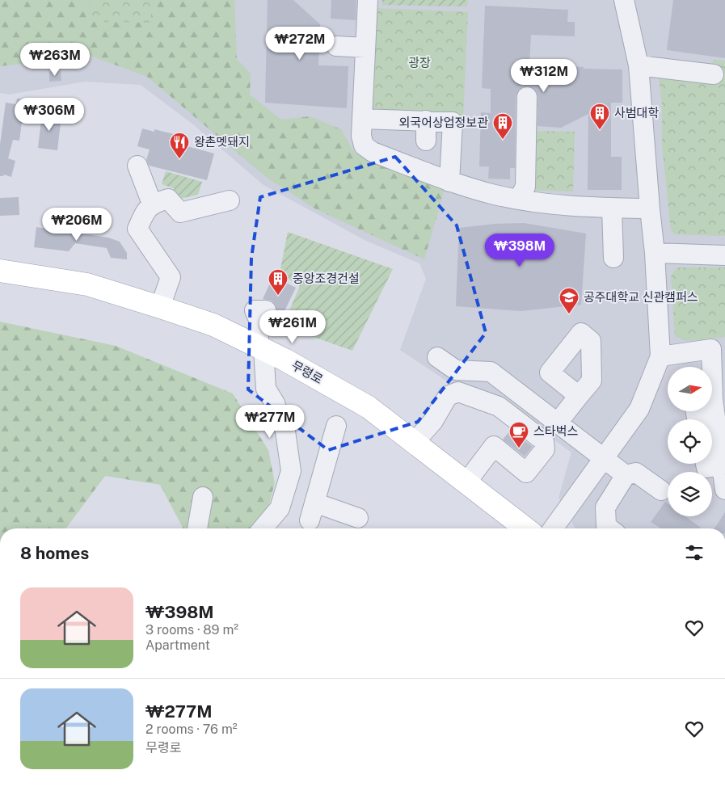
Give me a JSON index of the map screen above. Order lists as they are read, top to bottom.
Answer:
{
  "streets": {
    "main road": ["무령로"]
  },
  "parks": ["광장"],
  "places": {
    "building": ["사범대학", "외국어상업정보관", "중앙조경건설"],
    "restaurant": ["왕촌멧돼지"],
    "school or university": ["공주대학교 신관캠퍼스"],
    "cafe": ["스타벅스"]
  },
  "north": "right",
  "page": {
    "price": [
      "₩272M",
      "₩263M",
      "₩312M",
      "₩306M",
      "₩206M",
      "₩398M",
      "₩261M",
      "₩277M"
    ],
    "heading": "8 homes",
    "list": [
      {
        "name": "₩398M",
        "note": "3 rooms · 89 m² · Apartment"
      },
      {
        "name": "₩277M",
        "note": "2 rooms · 76 m² · 무령로"
      }
    ]
  }
}
